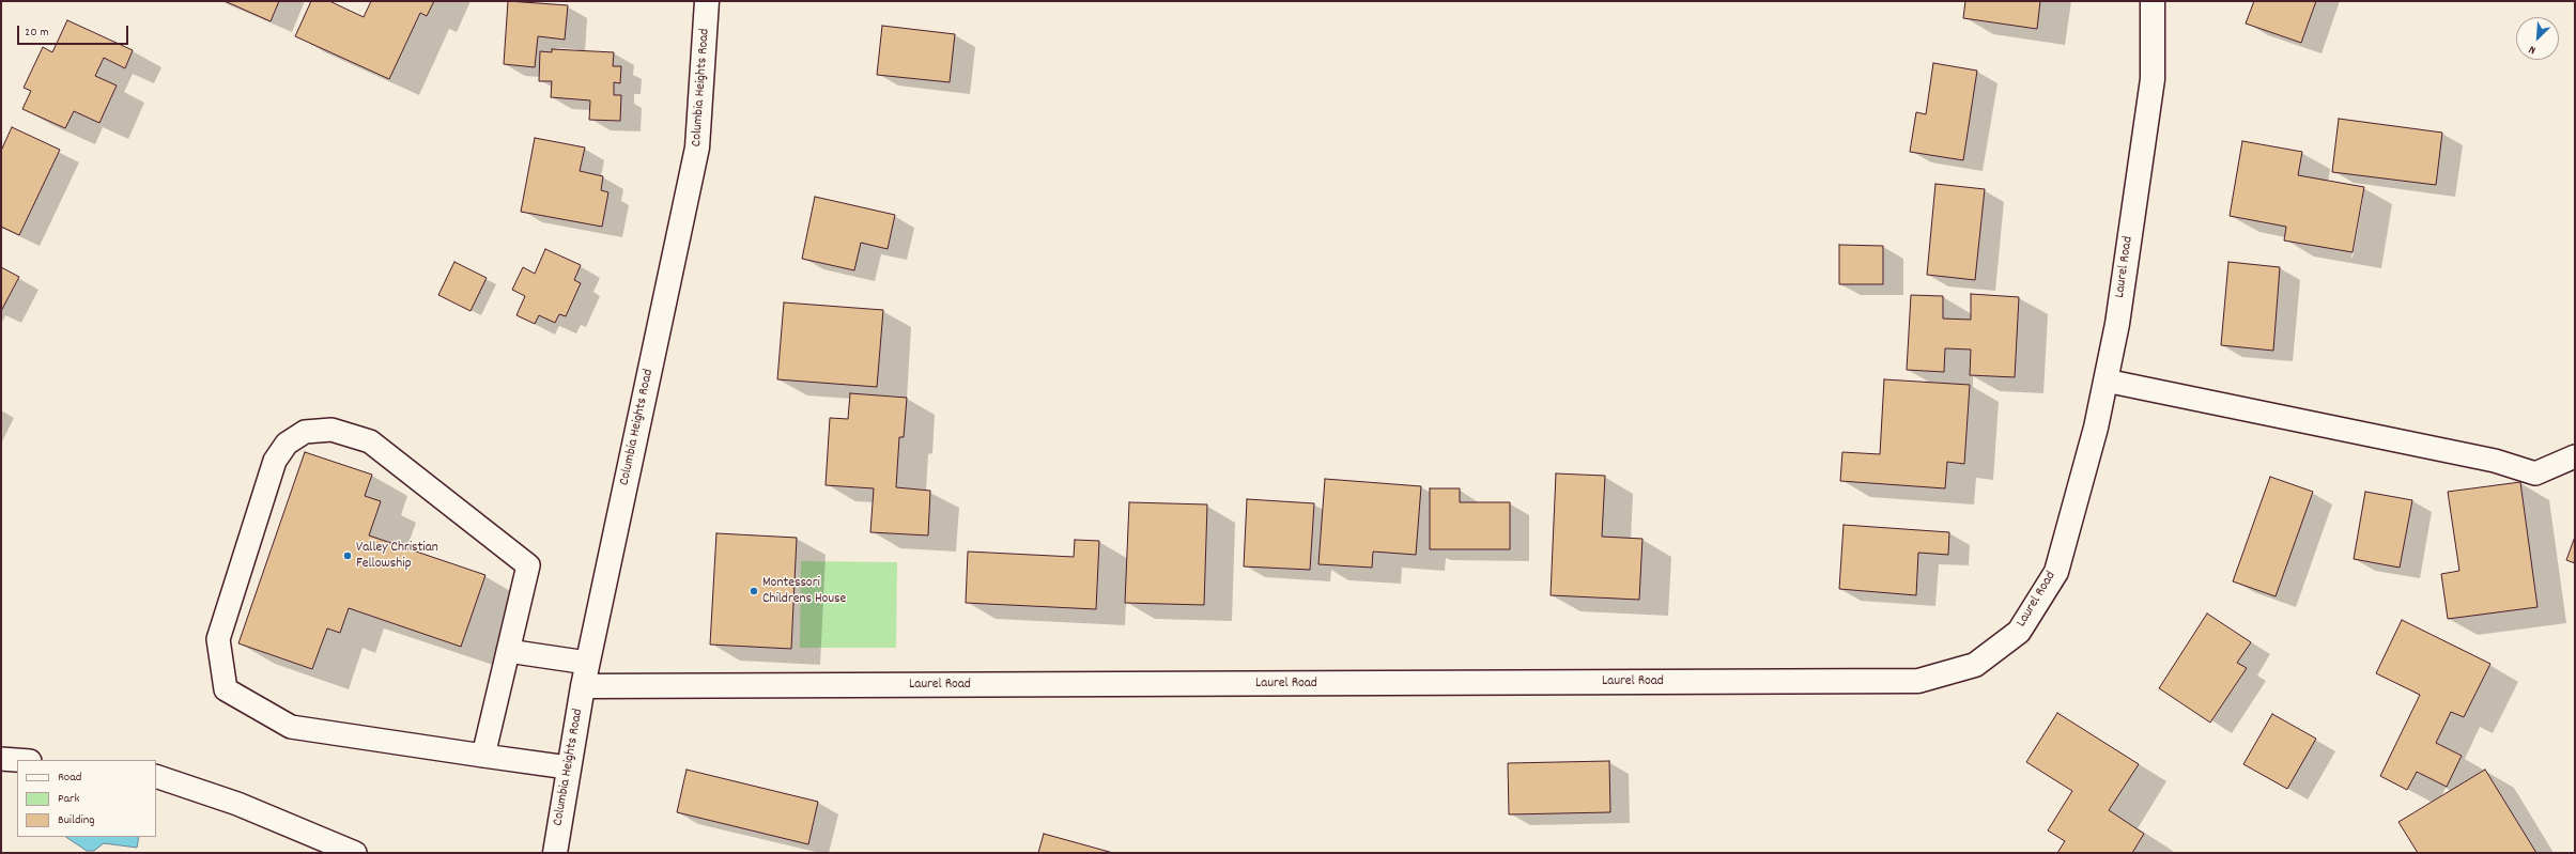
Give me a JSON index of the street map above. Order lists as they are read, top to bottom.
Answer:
{
  "streets": {
    "street": ["Columbia Heights Road", "Laurel Road"]
  },
  "crossings": [
    ["Columbia Heights Road", "Laurel Road"]
  ],
  "places": ["Valley Christian Fellowship", "Montessori Childrens House"],
  "legend": ["Road", "Park", "Building"],
  "scale_bar": "20 m",
  "north": "bottom left"
}
